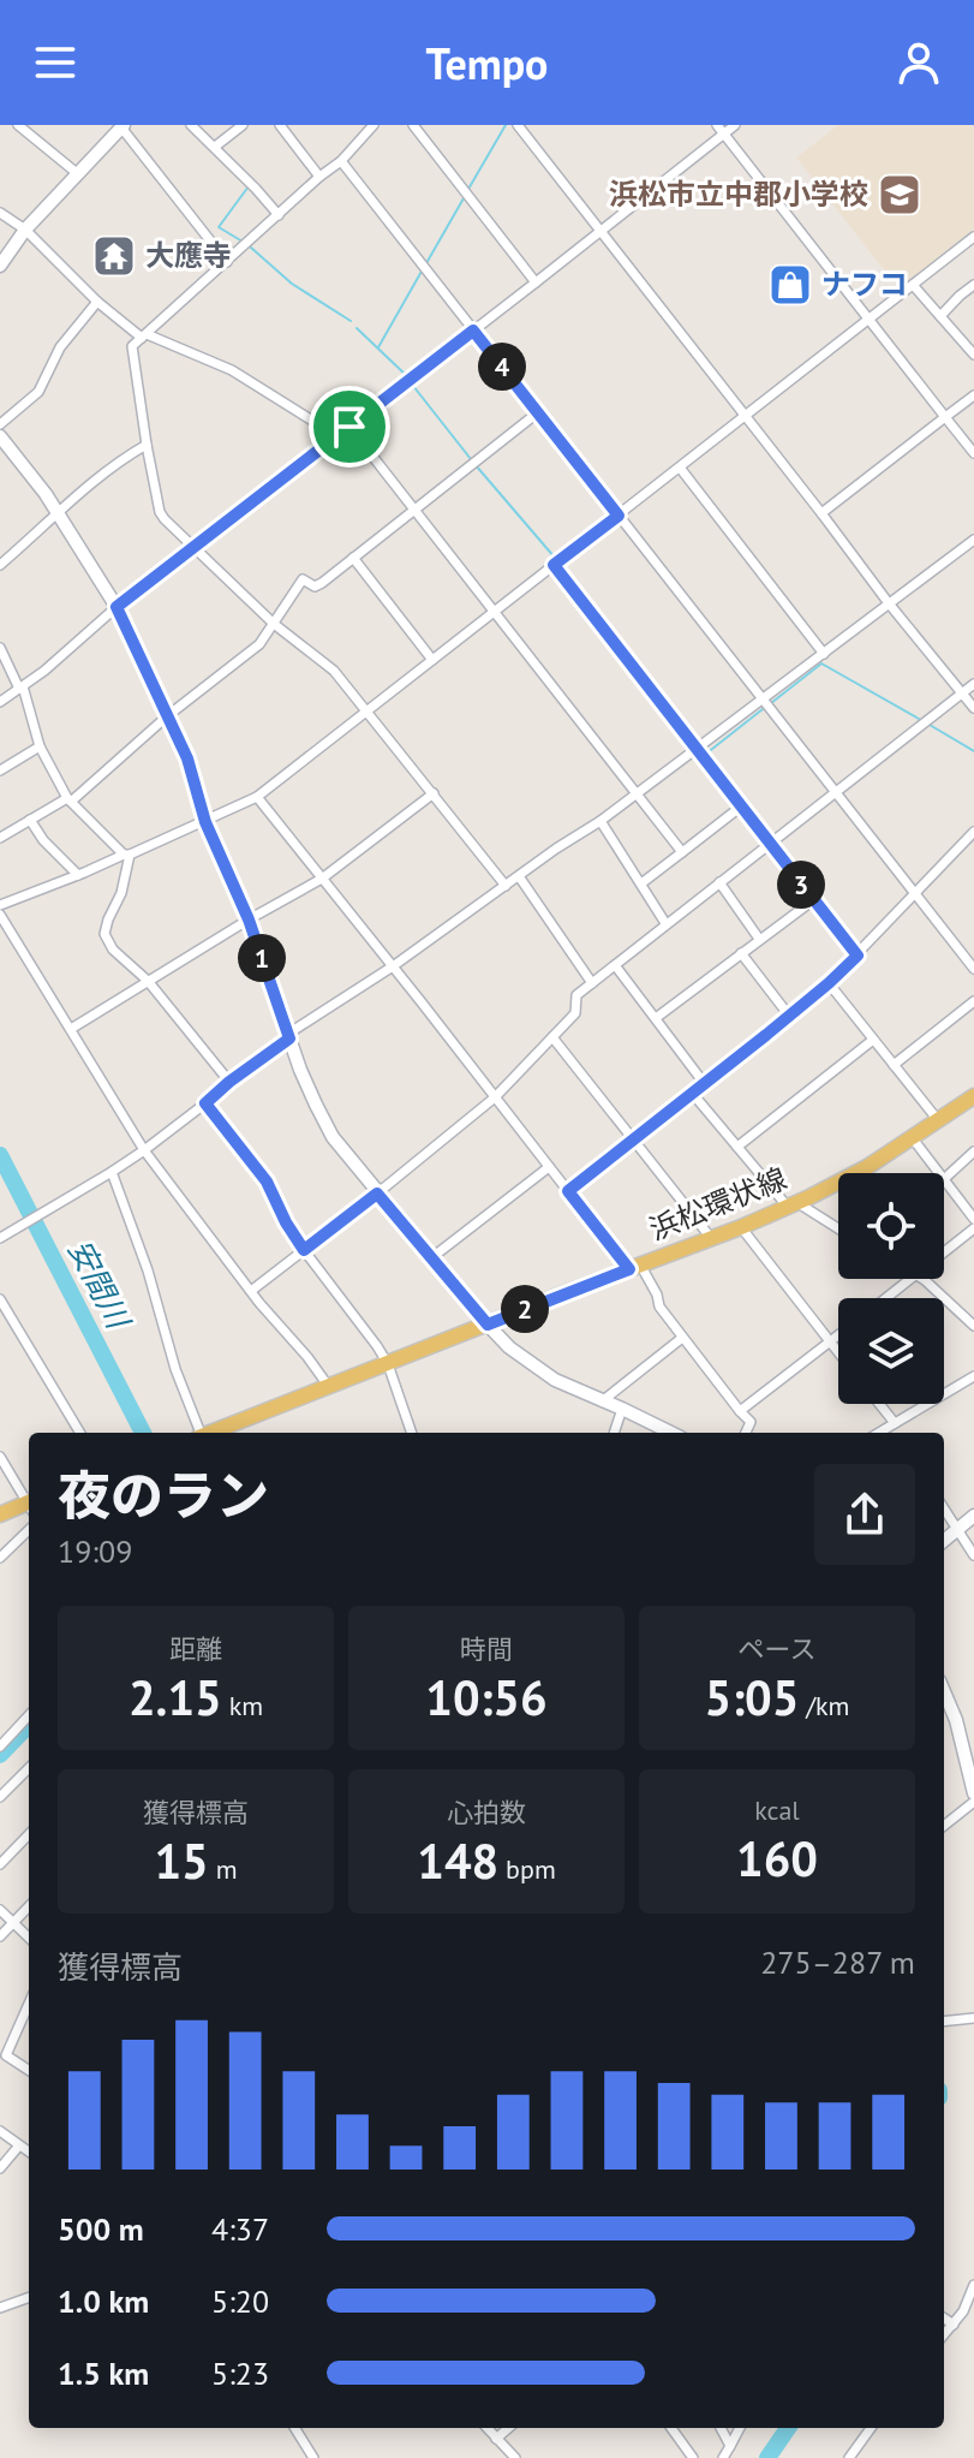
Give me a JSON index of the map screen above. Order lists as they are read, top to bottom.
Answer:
{
  "streets": {
    "main road": ["浜松環状線"]
  },
  "water": ["安間川"],
  "places": {
    "school or university": ["浜松市立中郡小学校"],
    "temple": ["大應寺"],
    "shop": ["ナフコ"]
  },
  "page": {
    "header": "Tempo",
    "pins": [
      "4",
      "3",
      "1",
      "2"
    ],
    "heading": ["夜のラン", "19:09"],
    "stats": [
      ["距離", "2.15 km"],
      ["時間", "10:56"],
      ["ペース", "5:05 /km"],
      ["獲得標高", "15 m"],
      ["心拍数", "148 bpm"],
      ["kcal", "160"]
    ],
    "chart": ["獲得標高", "275–287 m"],
    "list": [
      {
        "name": "500 m",
        "note": "4:37"
      },
      {
        "name": "1.0 km",
        "note": "5:20"
      },
      {
        "name": "1.5 km",
        "note": "5:23"
      }
    ]
  }
}
